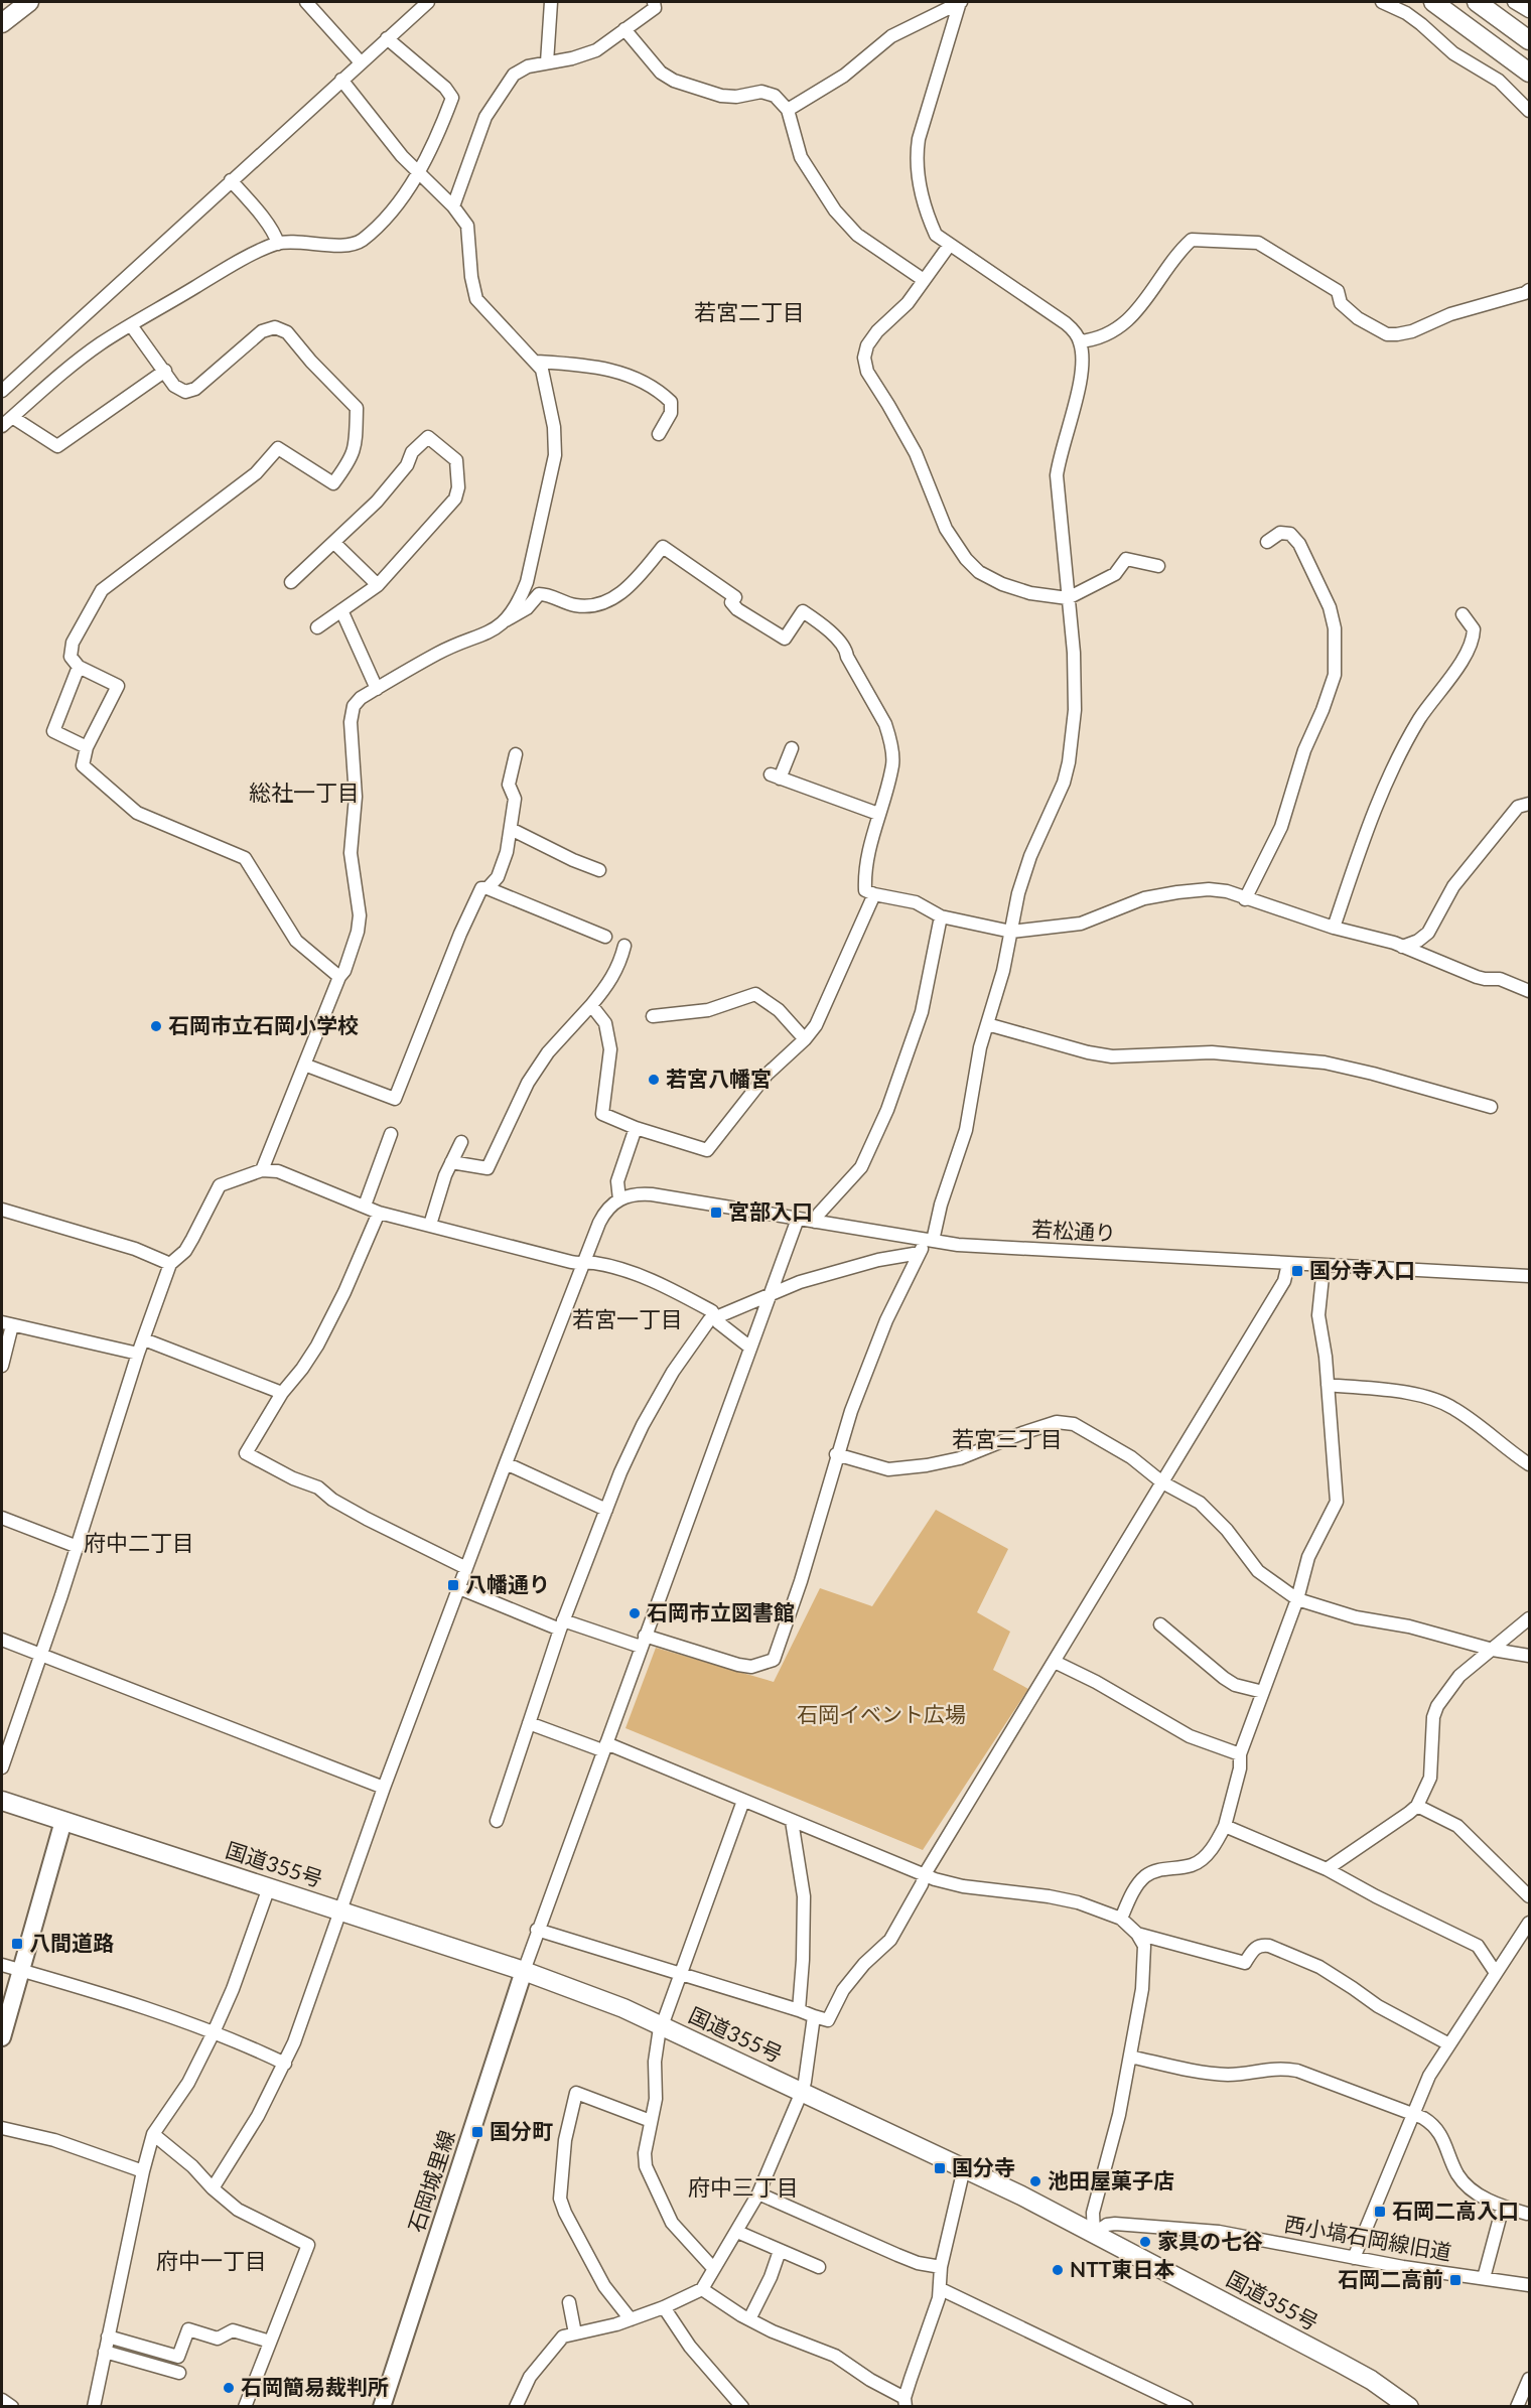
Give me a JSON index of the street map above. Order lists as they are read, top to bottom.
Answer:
{
  "streets": {
    "highway": ["国道355号"],
    "main road": ["石岡城里線"],
    "street": ["若松通り", "西小塙石岡線旧道"]
  },
  "crossings": [
    ["国道355号", "石岡城里線"],
    ["国道355号", "西小塙石岡線旧道"]
  ],
  "districts": [
    "若宮二丁目",
    "総社一丁目",
    "若宮一丁目",
    "若宮三丁目",
    "府中二丁目",
    "府中三丁目",
    "府中一丁目"
  ],
  "parks": ["石岡イベント広場"],
  "places": {
    "other": [
      "石岡市立石岡小学校",
      "若宮八幡宮",
      "石岡市立図書館",
      "池田屋菓子店",
      "家具の七谷",
      "NTT東日本",
      "石岡簡易裁判所"
    ],
    "transit": [
      "宮部入口",
      "国分寺入口",
      "八幡通り",
      "八間道路",
      "国分町",
      "国分寺",
      "石岡二高入口",
      "石岡二高前"
    ]
  }
}
